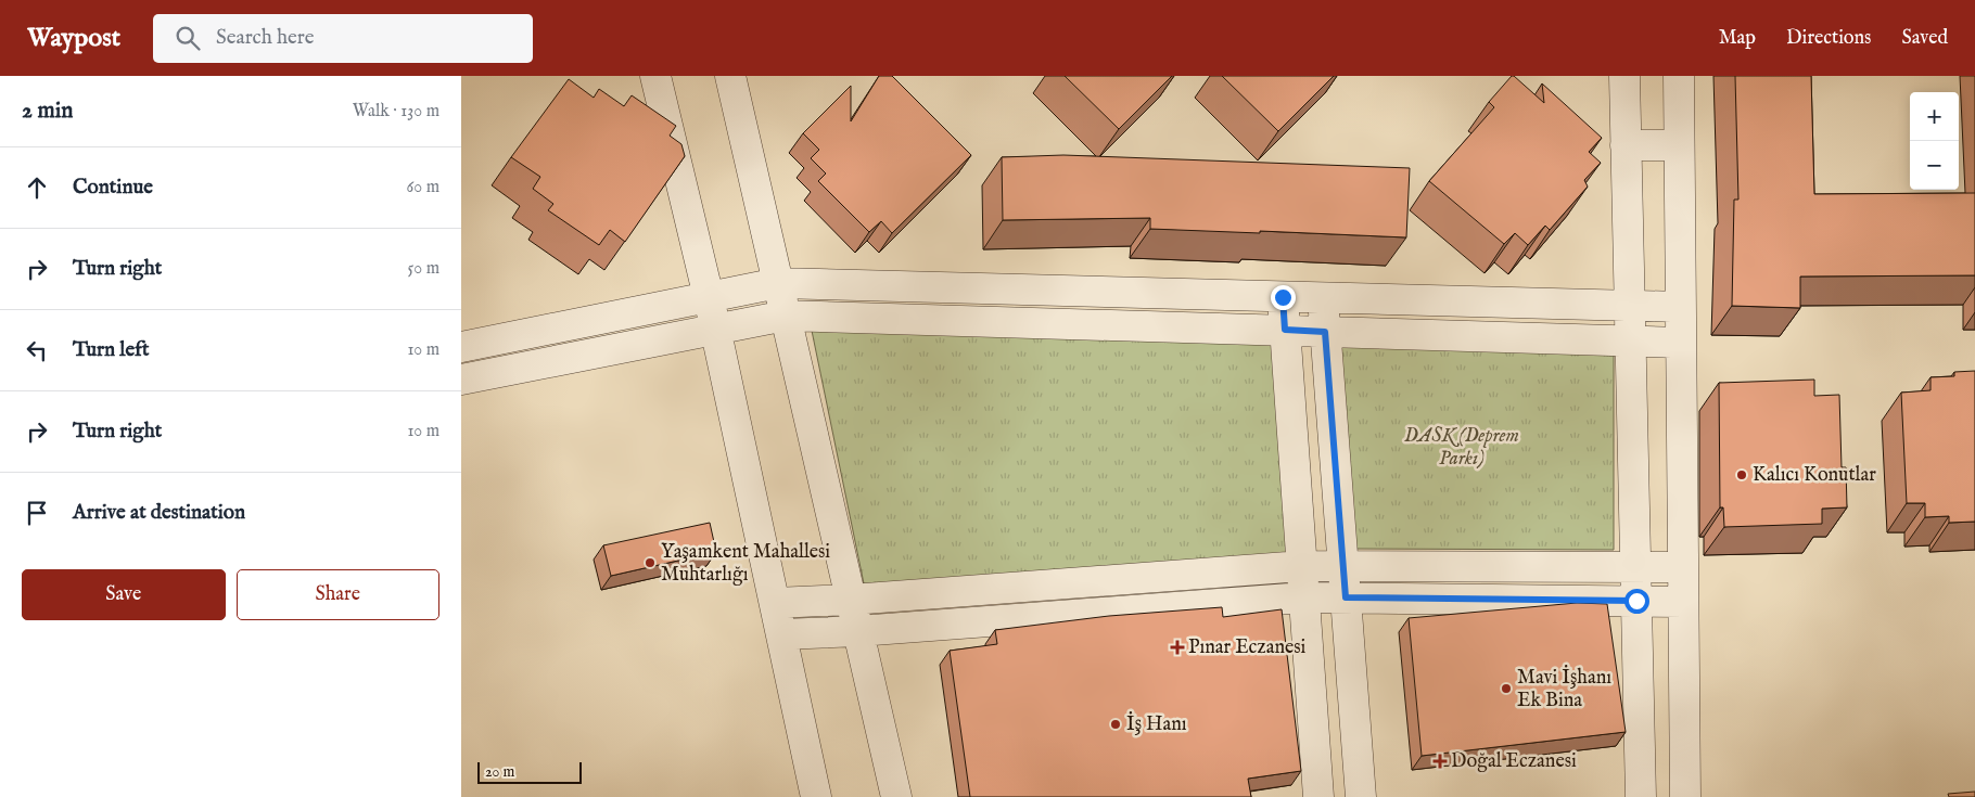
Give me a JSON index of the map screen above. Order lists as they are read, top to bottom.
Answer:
{
  "parks": ["DASK (Deprem Parkı)"],
  "places": {
    "other": [
      "Kalıcı Konutlar",
      "Yaşamkent Mahallesi Muhtarlığı",
      "Mavi İşhanı Ek Bina",
      "İş Hanı"
    ],
    "health": ["Pınar Eczanesi", "Doğal Eczanesi"]
  },
  "scale_bar": "20 m",
  "page": {
    "header": "Waypost",
    "search": "Search here",
    "nav": ["Map", "Directions", "Saved"],
    "heading": ["2 min", "Walk · 130 m"],
    "map_buttons": ["+", "−"],
    "list": [
      ["Continue", "60 m"],
      ["Turn right", "50 m"],
      ["Turn left", "10 m"],
      ["Turn right", "10 m"],
      "Arrive at destination"
    ],
    "buttons": ["Save", "Share"],
    "scale": "20 m"
  }
}
